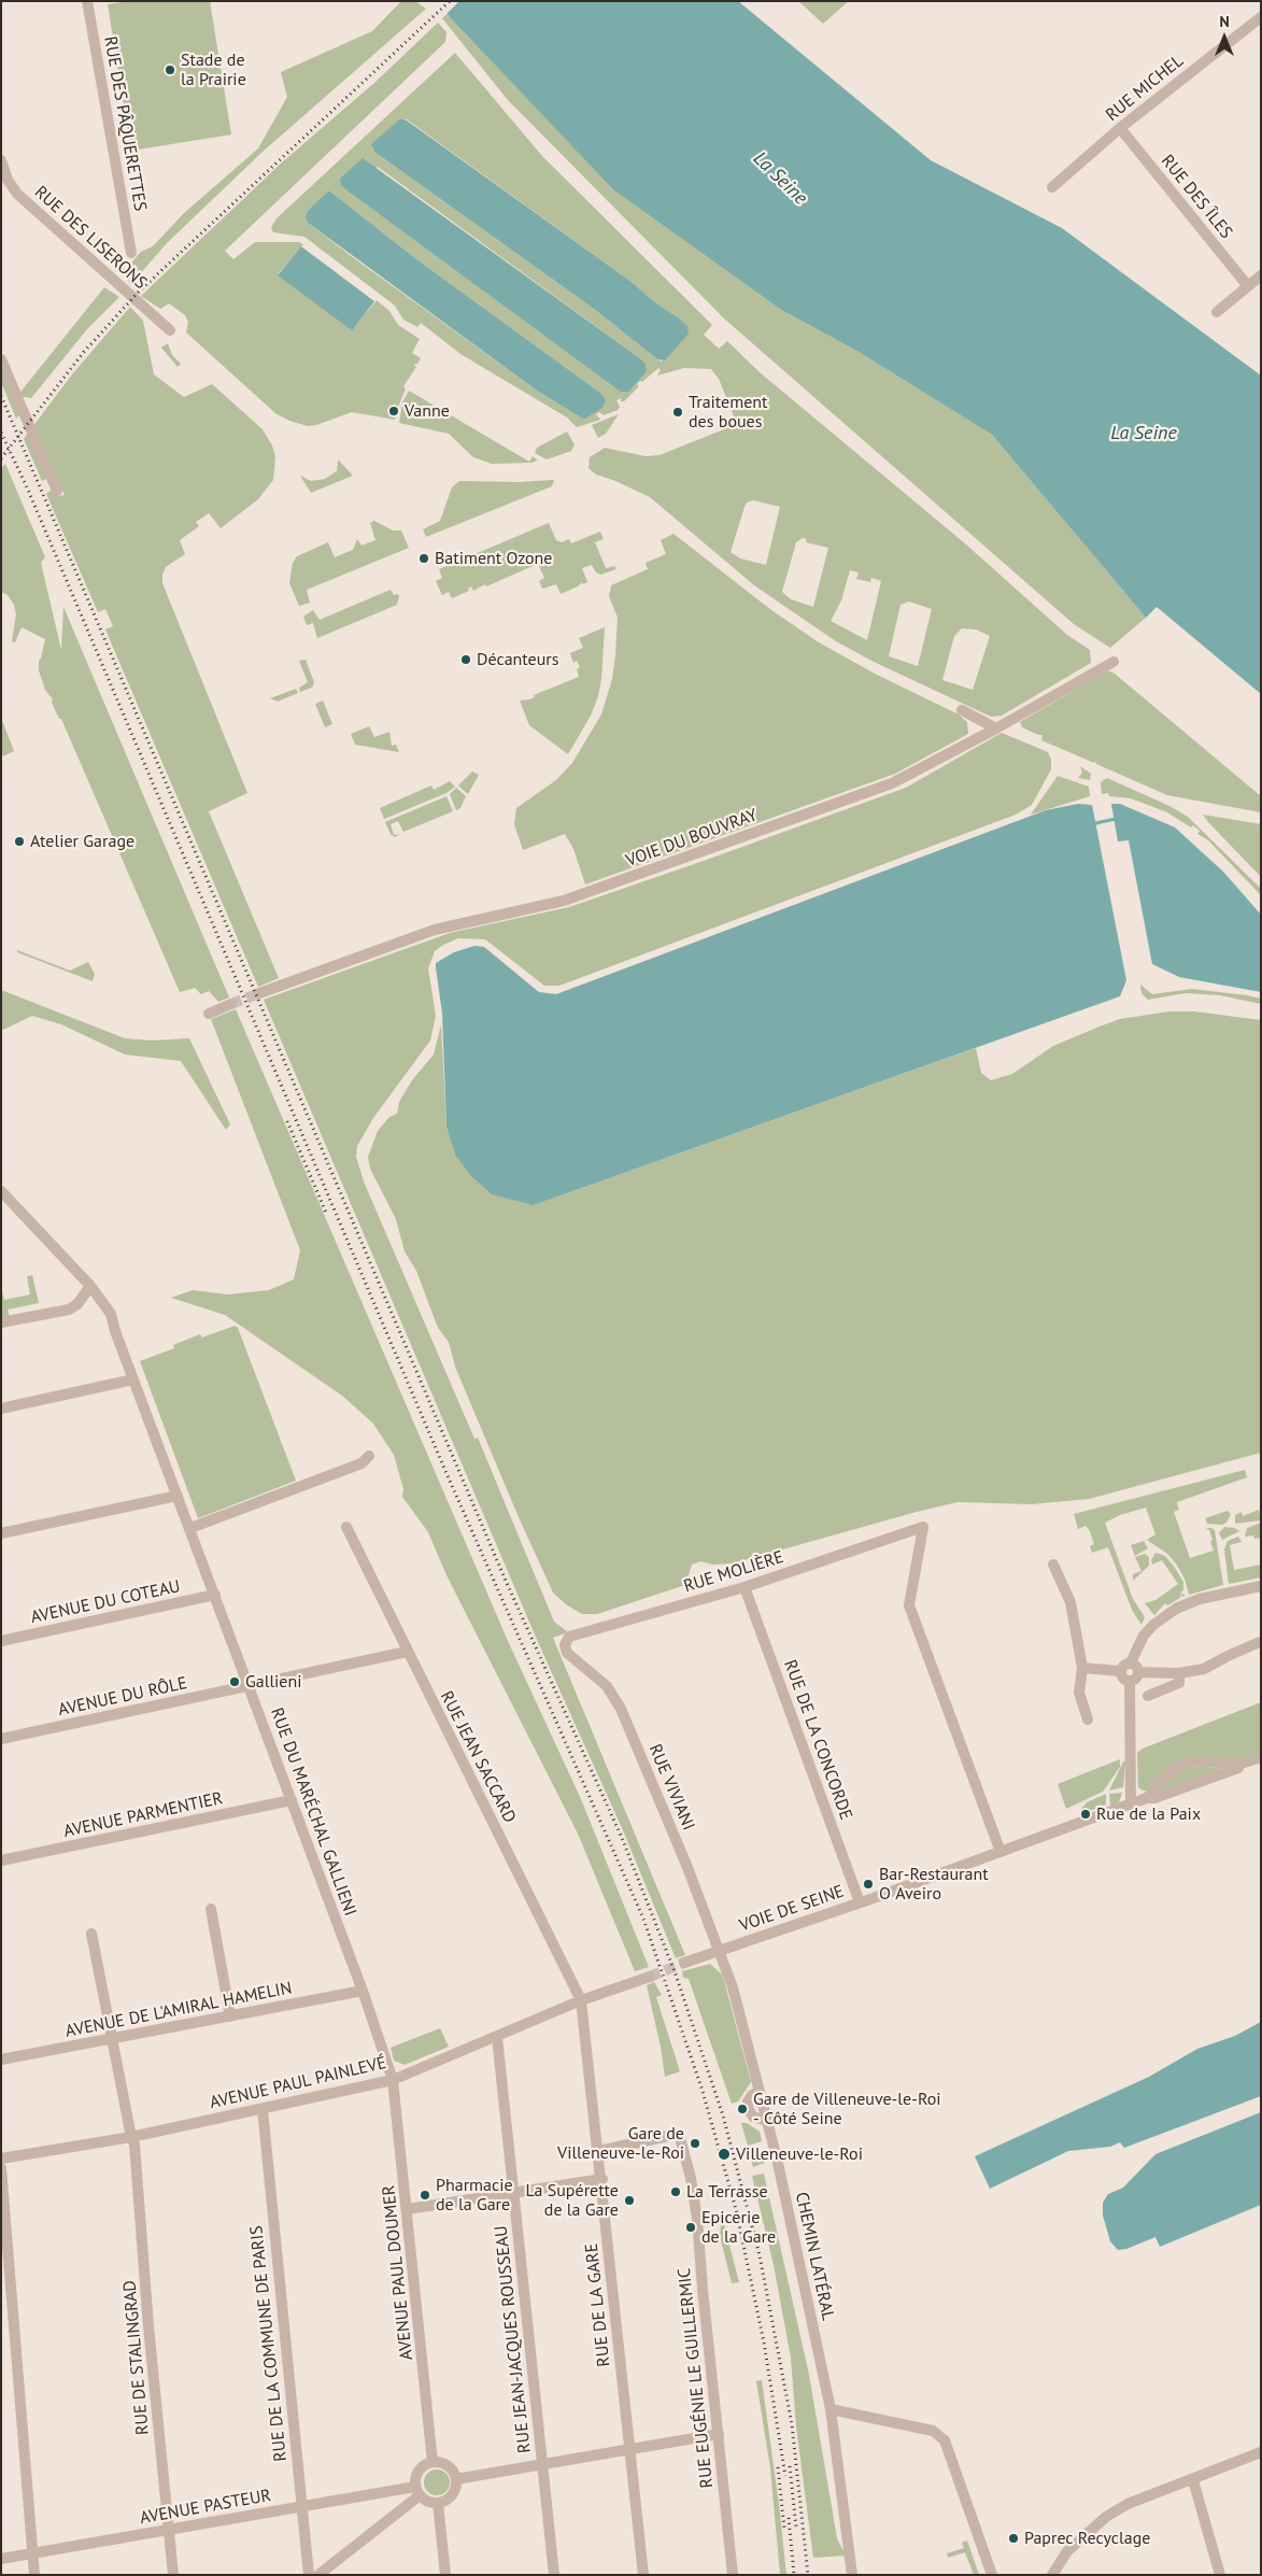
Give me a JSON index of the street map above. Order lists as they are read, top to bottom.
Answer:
{
  "streets": {
    "street": [
      "RUE MICHEL",
      "RUE DES PÂQUERETTES",
      "RUE DES ÎLES",
      "RUE DES LISERONS",
      "VOIE DU BOUVRAY",
      "RUE MOLIÈRE",
      "AVENUE DU COTEAU",
      "AVENUE DU RÔLE",
      "RUE DE LA CONCORDE",
      "RUE JEAN SACCARD",
      "RUE VIVIANI",
      "RUE DU MARÉCHAL GALLIENI",
      "AVENUE PARMENTIER",
      "VOIE DE SEINE",
      "AVENUE DE L'AMIRAL HAMELIN",
      "AVENUE PAUL PAINLEVÉ",
      "CHEMIN LATÉRAL",
      "AVENUE PAUL DOUMER",
      "RUE DE LA GARE",
      "RUE JEAN-JACQUES ROUSSEAU",
      "RUE DE LA COMMUNE DE PARIS",
      "RUE DE STALINGRAD",
      "RUE EUGÉNIE LE GUILLERMIC",
      "AVENUE PASTEUR"
    ]
  },
  "crossings": [
    ["RUE MICHEL", "RUE DES ÎLES"],
    ["RUE MOLIÈRE", "RUE DE LA CONCORDE"],
    ["RUE MOLIÈRE", "RUE VIVIANI"],
    ["RUE MOLIÈRE", "VOIE DE SEINE"],
    ["AVENUE DU COTEAU", "RUE DU MARÉCHAL GALLIENI"],
    ["AVENUE DU RÔLE", "RUE JEAN SACCARD"],
    ["AVENUE DU RÔLE", "RUE DU MARÉCHAL GALLIENI"],
    ["RUE DE LA CONCORDE", "VOIE DE SEINE"],
    ["RUE JEAN SACCARD", "AVENUE PAUL PAINLEVÉ"],
    ["RUE JEAN SACCARD", "RUE DE LA GARE"],
    ["RUE VIVIANI", "VOIE DE SEINE"],
    ["RUE VIVIANI", "CHEMIN LATÉRAL"],
    ["RUE DU MARÉCHAL GALLIENI", "AVENUE PARMENTIER"],
    ["RUE DU MARÉCHAL GALLIENI", "AVENUE DE L'AMIRAL HAMELIN"],
    ["RUE DU MARÉCHAL GALLIENI", "AVENUE PAUL PAINLEVÉ"],
    ["RUE DU MARÉCHAL GALLIENI", "AVENUE PAUL DOUMER"],
    ["VOIE DE SEINE", "CHEMIN LATÉRAL"],
    ["AVENUE DE L'AMIRAL HAMELIN", "RUE DE STALINGRAD"],
    ["AVENUE PAUL PAINLEVÉ", "AVENUE PAUL DOUMER"],
    ["AVENUE PAUL PAINLEVÉ", "RUE DE LA GARE"],
    ["AVENUE PAUL PAINLEVÉ", "RUE JEAN-JACQUES ROUSSEAU"],
    ["AVENUE PAUL PAINLEVÉ", "RUE DE LA COMMUNE DE PARIS"],
    ["AVENUE PAUL PAINLEVÉ", "RUE DE STALINGRAD"],
    ["AVENUE PAUL DOUMER", "AVENUE PASTEUR"],
    ["RUE DE LA GARE", "RUE EUGÉNIE LE GUILLERMIC"],
    ["RUE DE LA COMMUNE DE PARIS", "AVENUE PASTEUR"],
    ["RUE DE STALINGRAD", "AVENUE PASTEUR"]
  ],
  "water": ["La Seine"],
  "places": [
    "Stade de la Prairie",
    "Vanne",
    "Traitement des boues",
    "Batiment Ozone",
    "Décanteurs",
    "Atelier Garage",
    "Gallieni",
    "Rue de la Paix",
    "Bar-Restaurant O Aveiro",
    "Gare de Villeneuve-le-Roi - Côté Seine",
    "Gare de Villeneuve-le-Roi",
    "Villeneuve-le-Roi",
    "La Terrasse",
    "Pharmacie de la Gare",
    "La Supérette de la Gare",
    "Epicerie de la Gare",
    "Paprec Recyclage"
  ],
  "north": "top"
}
